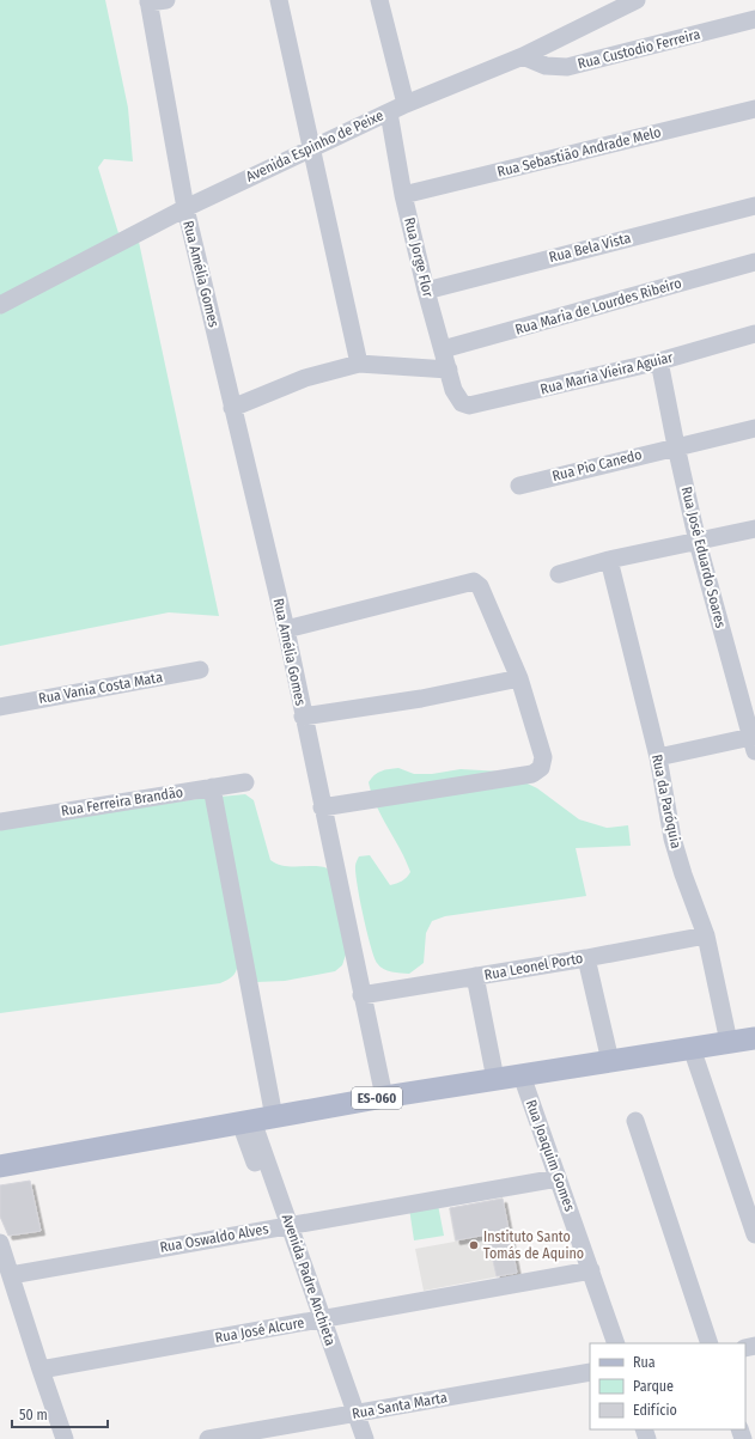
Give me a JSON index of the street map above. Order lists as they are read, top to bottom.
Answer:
{
  "streets": {
    "main road": ["ES-060"],
    "street": [
      "Rua Custodio Ferreira",
      "Avenida Espinho de Peixe",
      "Rua Sebastião Andrade Melo",
      "Rua Bela Vista",
      "Rua Jorge Flor",
      "Rua Amélia Gomes",
      "Rua Maria de Lourdes Ribeiro",
      "Rua Maria Vieira Aguiar",
      "Rua Pio Canedo",
      "Rua José Eduardo Soares",
      "Rua Vania Costa Mata",
      "Rua Ferreira Brandão",
      "Rua da Paróquia",
      "Rua Leonel Porto",
      "Rua Joaquim Gomes",
      "Rua Oswaldo Alves",
      "Avenida Padre Anchieta",
      "Rua José Alcure",
      "Rua Santa Marta"
    ]
  },
  "crossings": [
    ["Rua Custodio Ferreira", "Avenida Espinho de Peixe"],
    ["Avenida Espinho de Peixe", "Rua Jorge Flor"],
    ["Avenida Espinho de Peixe", "Rua Amélia Gomes"],
    ["Rua Sebastião Andrade Melo", "Rua Jorge Flor"],
    ["Rua Bela Vista", "Rua Jorge Flor"],
    ["Rua Jorge Flor", "Rua Maria de Lourdes Ribeiro"],
    ["Rua Jorge Flor", "Rua Maria Vieira Aguiar"],
    ["Rua Amélia Gomes", "Rua Leonel Porto"],
    ["Rua Amélia Gomes", "ES-060"],
    ["Rua Maria Vieira Aguiar", "Rua José Eduardo Soares"],
    ["Rua Pio Canedo", "Rua José Eduardo Soares"],
    ["Rua Ferreira Brandão", "Avenida Padre Anchieta"],
    ["Rua da Paróquia", "Rua Leonel Porto"],
    ["Rua da Paróquia", "ES-060"],
    ["ES-060", "Rua Joaquim Gomes"],
    ["ES-060", "Avenida Padre Anchieta"],
    ["Rua Joaquim Gomes", "Rua Oswaldo Alves"],
    ["Rua Joaquim Gomes", "Rua José Alcure"],
    ["Rua Oswaldo Alves", "Avenida Padre Anchieta"],
    ["Avenida Padre Anchieta", "Rua José Alcure"],
    ["Avenida Padre Anchieta", "Rua Santa Marta"]
  ],
  "places": ["Instituto Santo Tomás de Aquino"],
  "legend": ["Rua", "Parque", "Edifício"],
  "scale_bar": "50 m"
}
